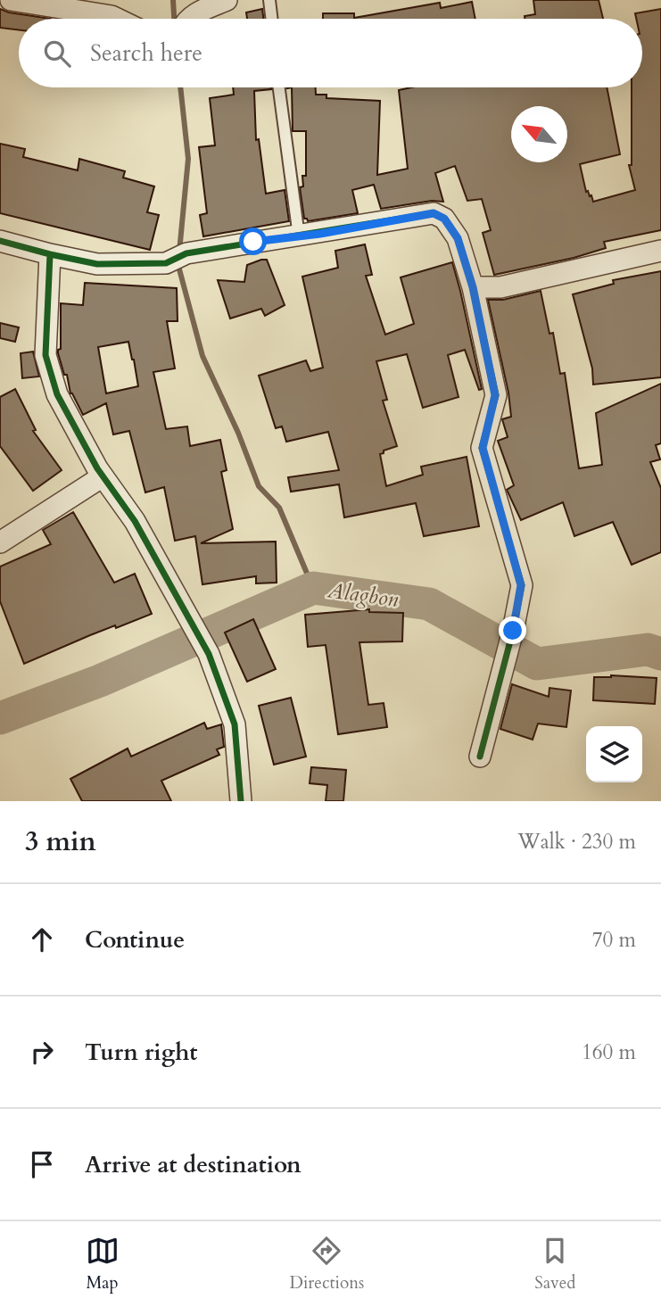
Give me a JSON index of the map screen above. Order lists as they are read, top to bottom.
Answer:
{
  "water": ["Alagbon"],
  "north": "top left",
  "page": {
    "search": "Search here",
    "heading": ["3 min", "Walk · 230 m"],
    "list": [
      ["Continue", "70 m"],
      ["Turn right", "160 m"],
      "Arrive at destination"
    ],
    "nav": ["Map", "Directions", "Saved"]
  }
}
